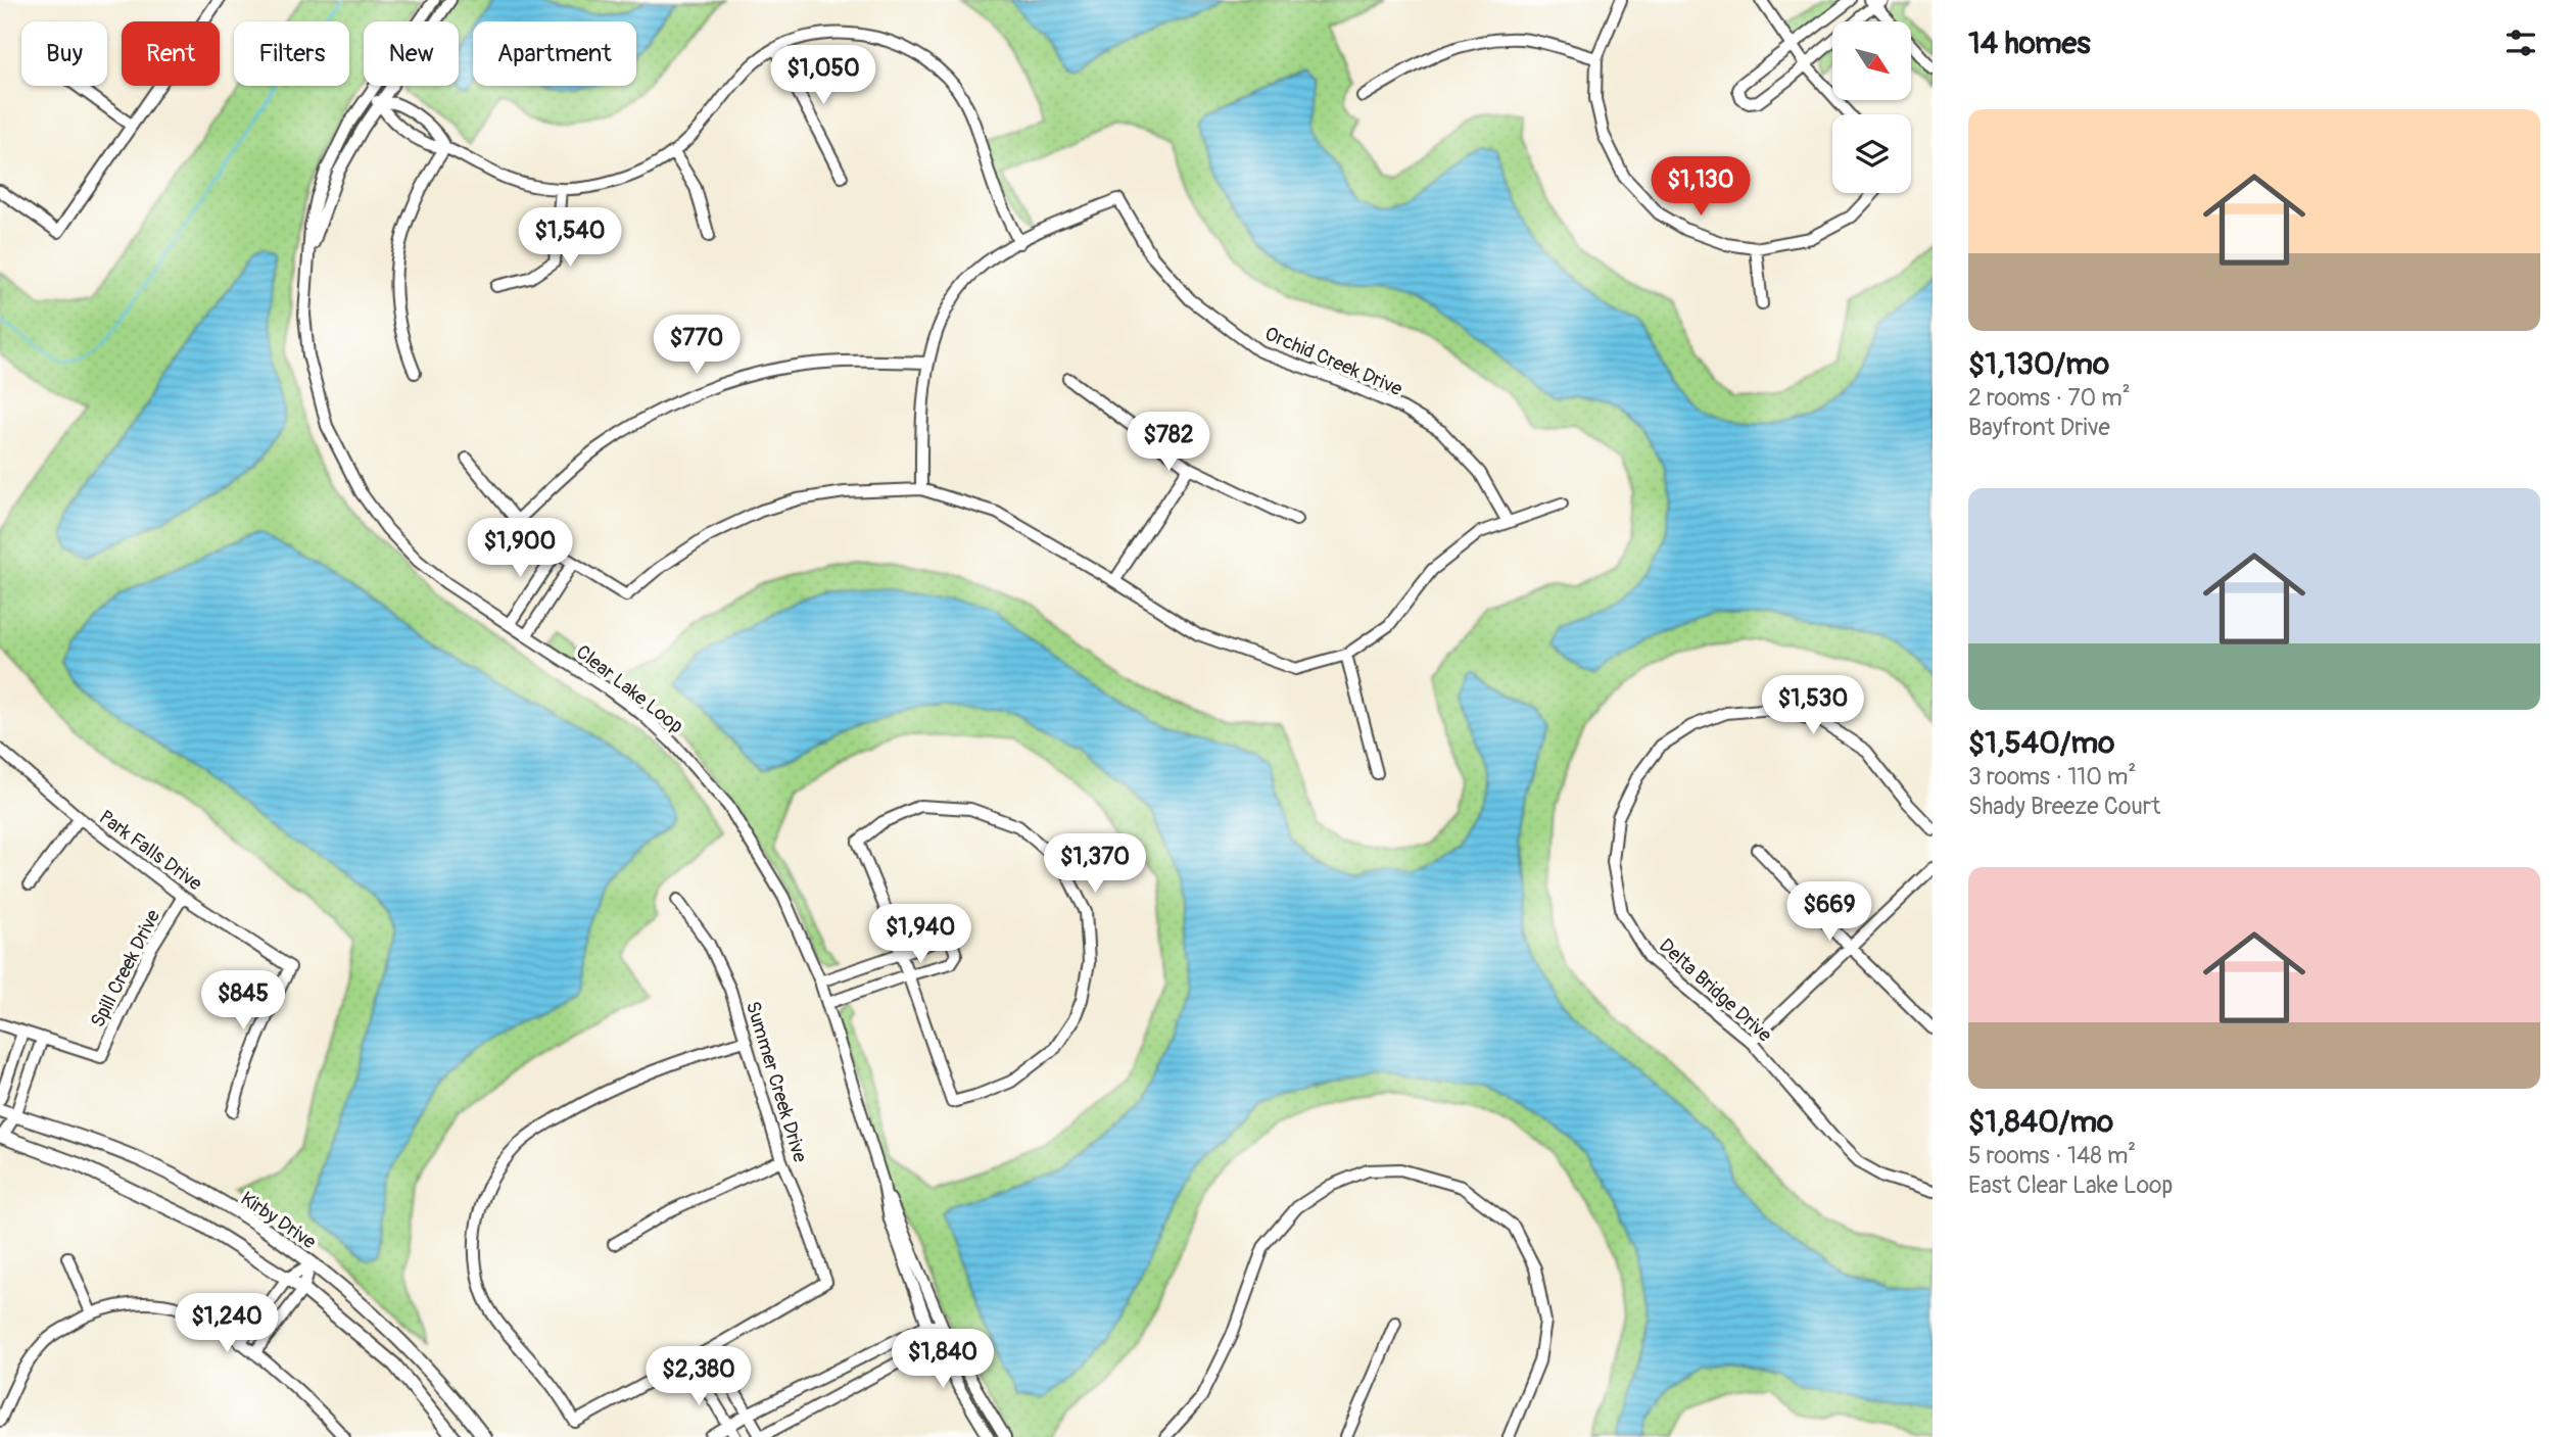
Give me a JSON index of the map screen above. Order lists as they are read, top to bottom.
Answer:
{
  "streets": {
    "main road": ["Kirby Drive"],
    "street": [
      "Orchid Creek Drive",
      "Clear Lake Loop",
      "Park Falls Drive",
      "Spill Creek Drive",
      "Delta Bridge Drive",
      "Summer Creek Drive"
    ]
  },
  "crossings": [
    ["Park Falls Drive", "Spill Creek Drive"]
  ],
  "north": "bottom right",
  "page": {
    "heading": "14 homes",
    "chip": [
      "Buy",
      "Rent",
      "Filters",
      "New",
      "Apartment"
    ],
    "price": [
      "$1,050",
      "$1,130",
      "$1,540",
      "$770",
      "$782",
      "$1,900",
      "$1,530",
      "$1,370",
      "$669",
      "$1,940",
      "$845",
      "$1,240",
      "$1,840",
      "$2,380"
    ],
    "list": [
      {
        "name": "$1,130/mo",
        "note": "2 rooms · 70 m² · Bayfront Drive"
      },
      {
        "name": "$1,540/mo",
        "note": "3 rooms · 110 m² · Shady Breeze Court"
      },
      {
        "name": "$1,840/mo",
        "note": "5 rooms · 148 m² · East Clear Lake Loop"
      }
    ]
  }
}
